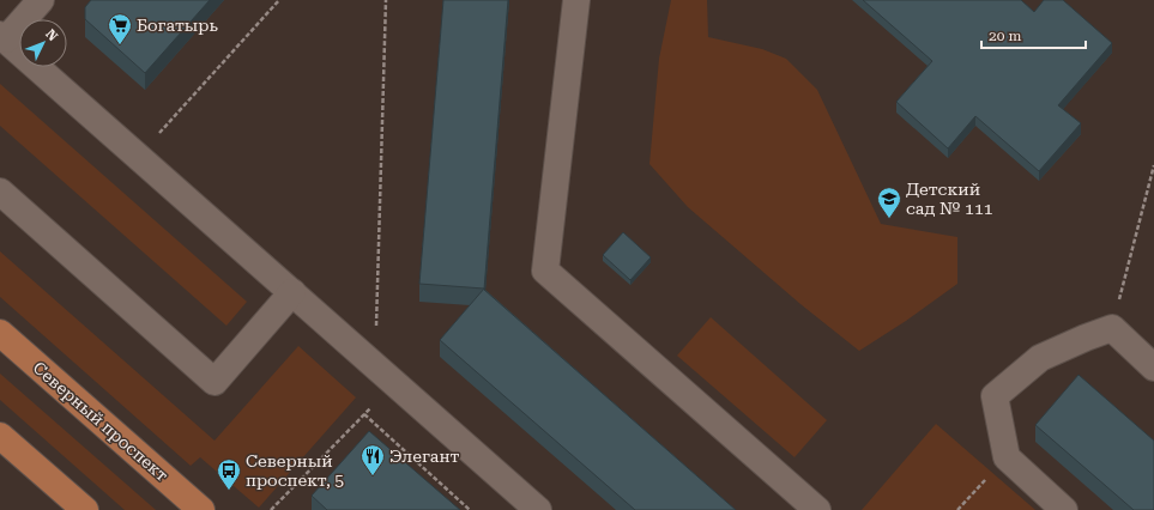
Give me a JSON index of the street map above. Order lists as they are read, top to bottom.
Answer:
{
  "streets": {
    "main road": ["Северный проспект"]
  },
  "places": {
    "supermarket": ["Богатырь"],
    "school or university": ["Детский сад № 111"],
    "restaurant": ["Элегант"],
    "bus stop": ["Северный проспект, 5"]
  },
  "scale_bar": "20 m",
  "north": "top right"
}
